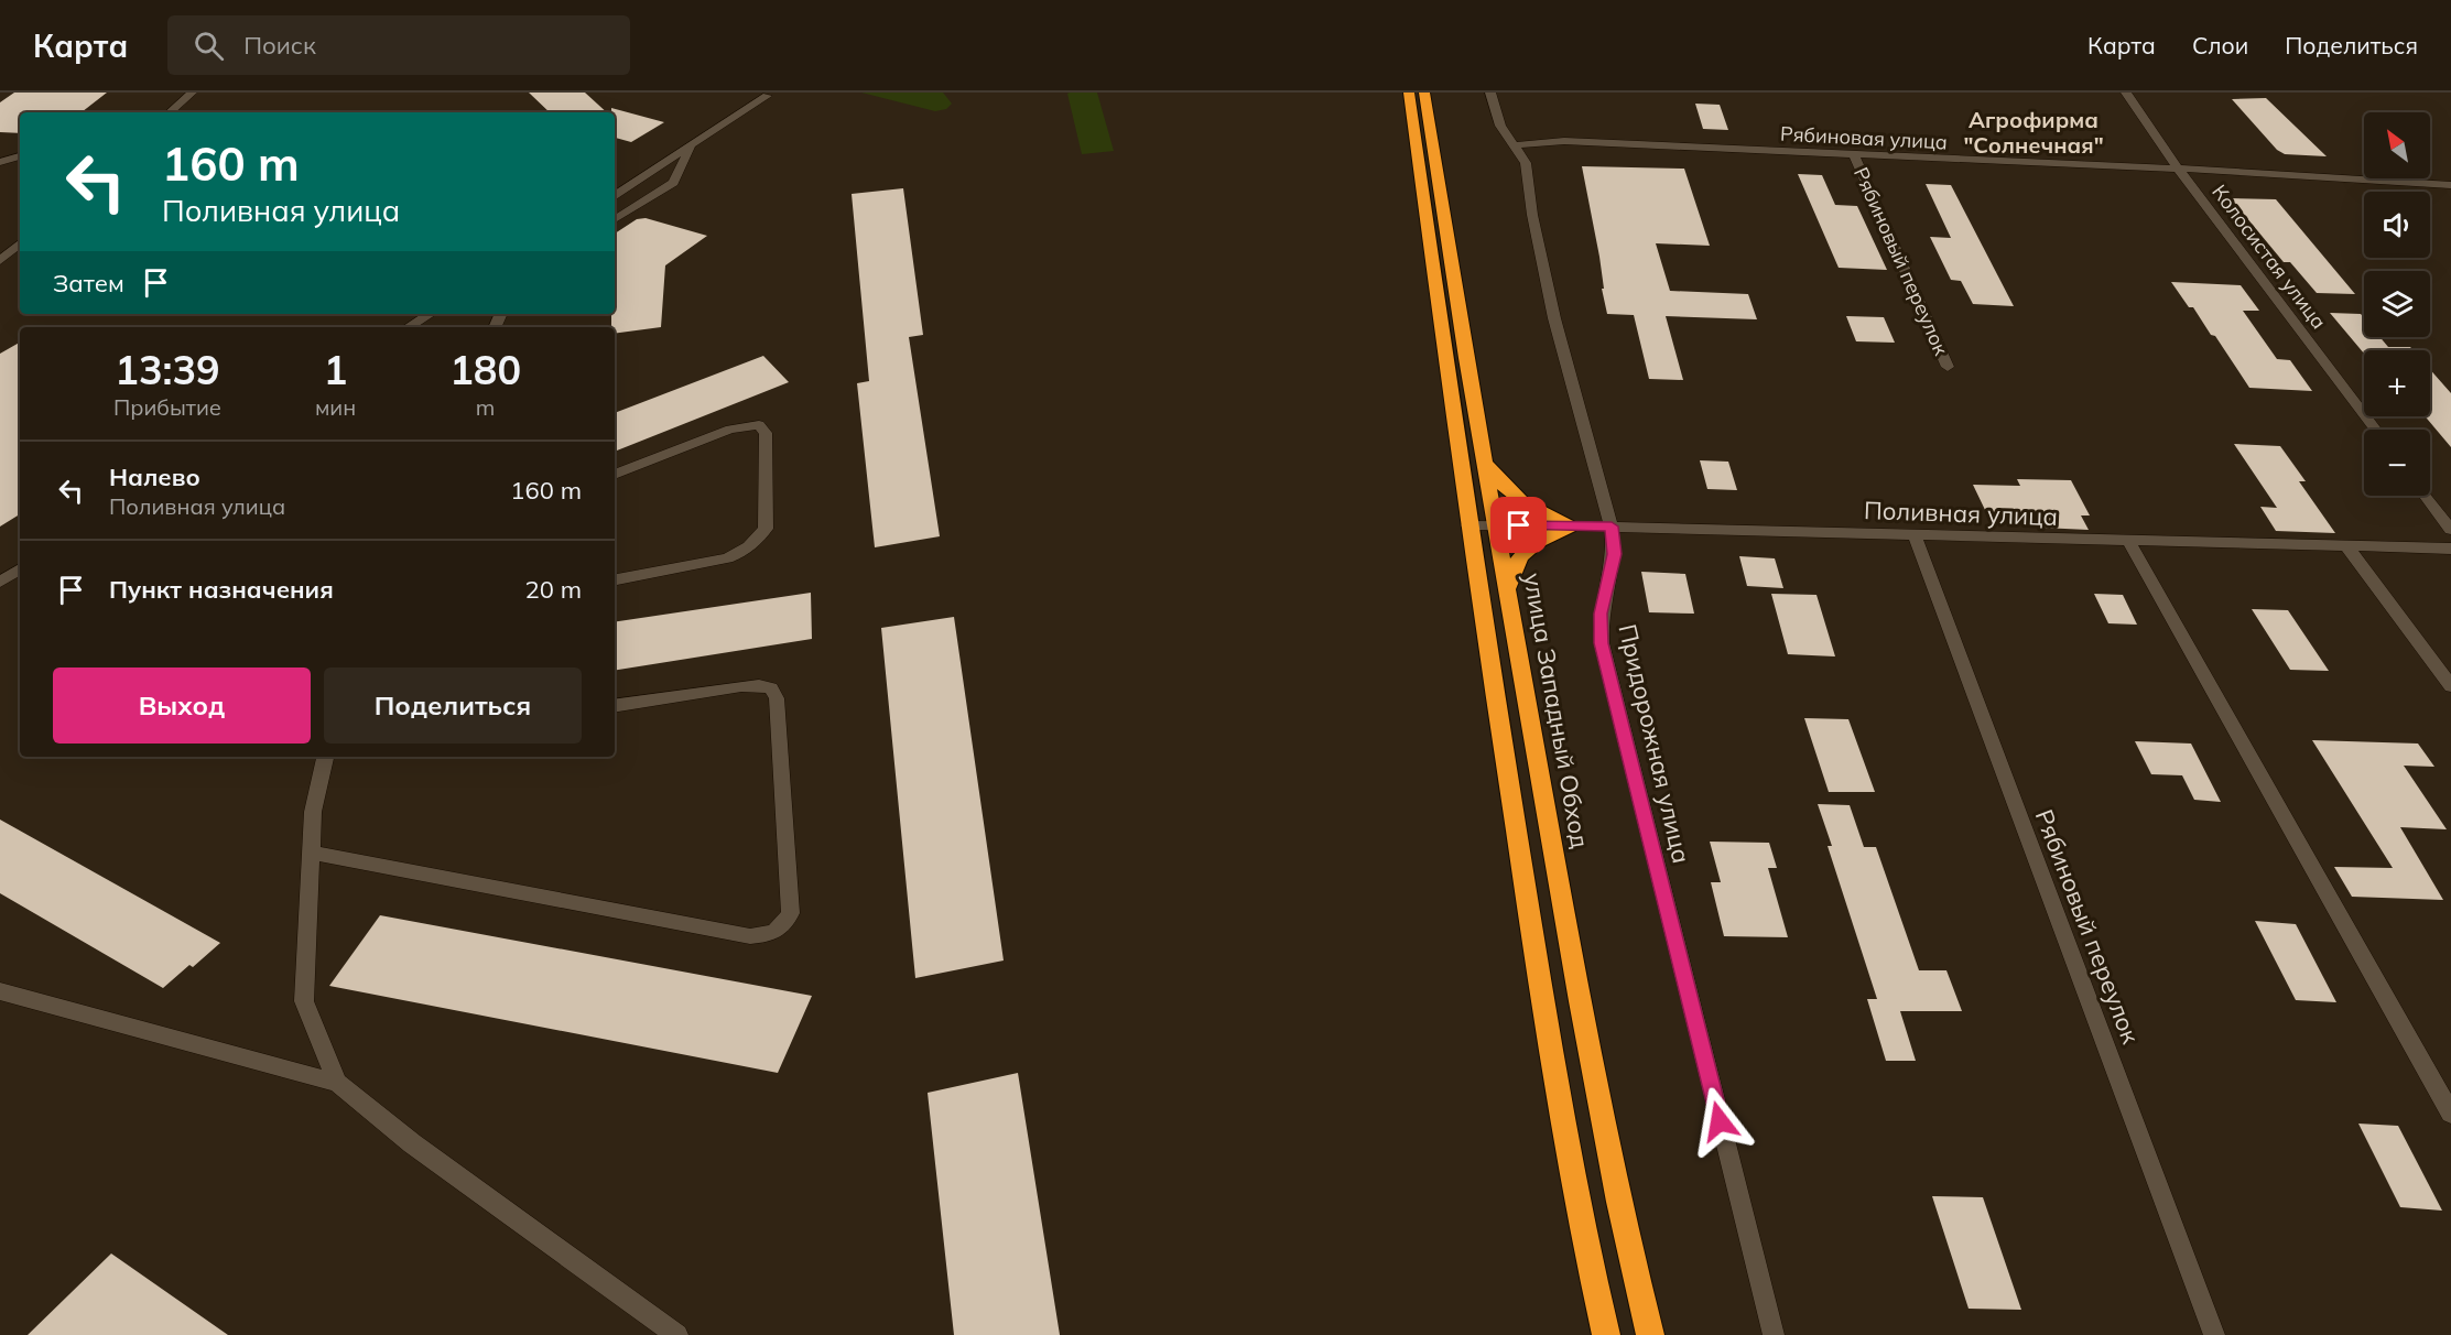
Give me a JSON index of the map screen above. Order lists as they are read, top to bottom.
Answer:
{
  "streets": {
    "highway": ["улица Западный Обход"],
    "street": [
      "Рябиновая улица",
      "Колосистая улица",
      "Рябиновый переулок",
      "Поливная улица",
      "Придорожная улица"
    ]
  },
  "crossings": [
    ["Рябиновая улица", "Колосистая улица"],
    ["Рябиновая улица", "Рябиновый переулок"],
    ["Рябиновая улица", "Придорожная улица"],
    ["Рябиновый переулок", "Поливная улица"],
    ["Поливная улица", "улица Западный Обход"],
    ["Поливная улица", "Придорожная улица"]
  ],
  "districts": ["Агрофирма \"Солнечная\""],
  "north": "top left",
  "page": {
    "header": "Карта",
    "search": "Поиск",
    "nav": ["Карта", "Слои", "Поделиться"],
    "map_buttons": ["+", "−"],
    "turn": ["160 m", "Поливная улица"],
    "then": "Затем",
    "eta": [
      "13:39",
      "Прибытие",
      "1",
      "мин",
      "180",
      "m"
    ],
    "list": [
      {
        "name": "Налево",
        "note": "Поливная улица",
        "value": "160 m"
      },
      {
        "name": "Пункт назначения",
        "value": "20 m"
      }
    ],
    "buttons": ["Выход", "Поделиться"]
  }
}
